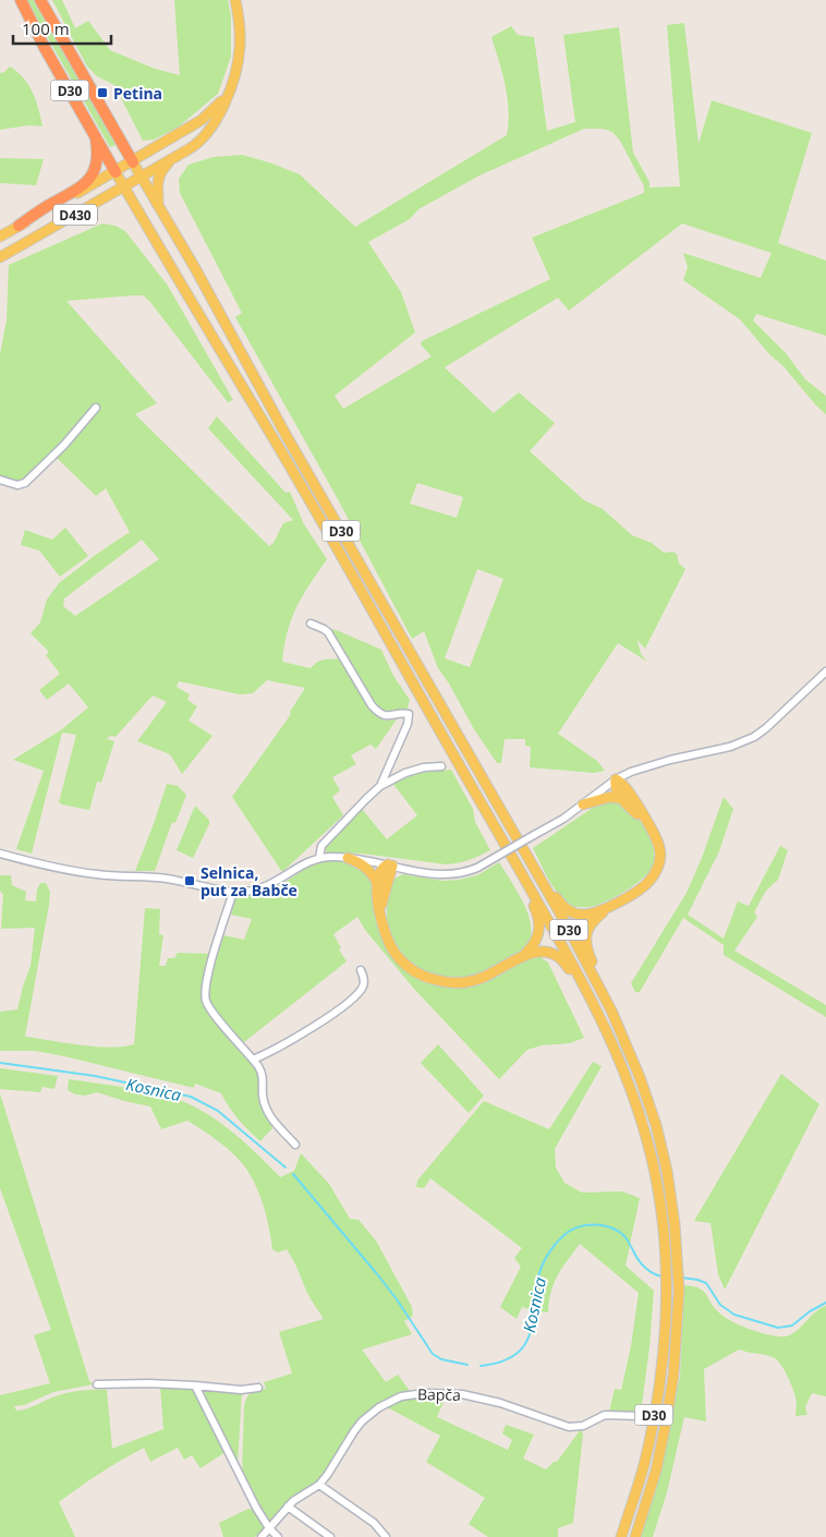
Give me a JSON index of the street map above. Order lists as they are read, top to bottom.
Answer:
{
  "streets": {
    "highway": ["D30"],
    "main road": ["D430"],
    "street": ["Bapča"]
  },
  "crossings": [
    ["D30", "D430"]
  ],
  "water": ["Kosnica"],
  "places": {
    "transit": ["Petina", "Selnica, put za Babče"]
  },
  "scale_bar": "100 m"
}
